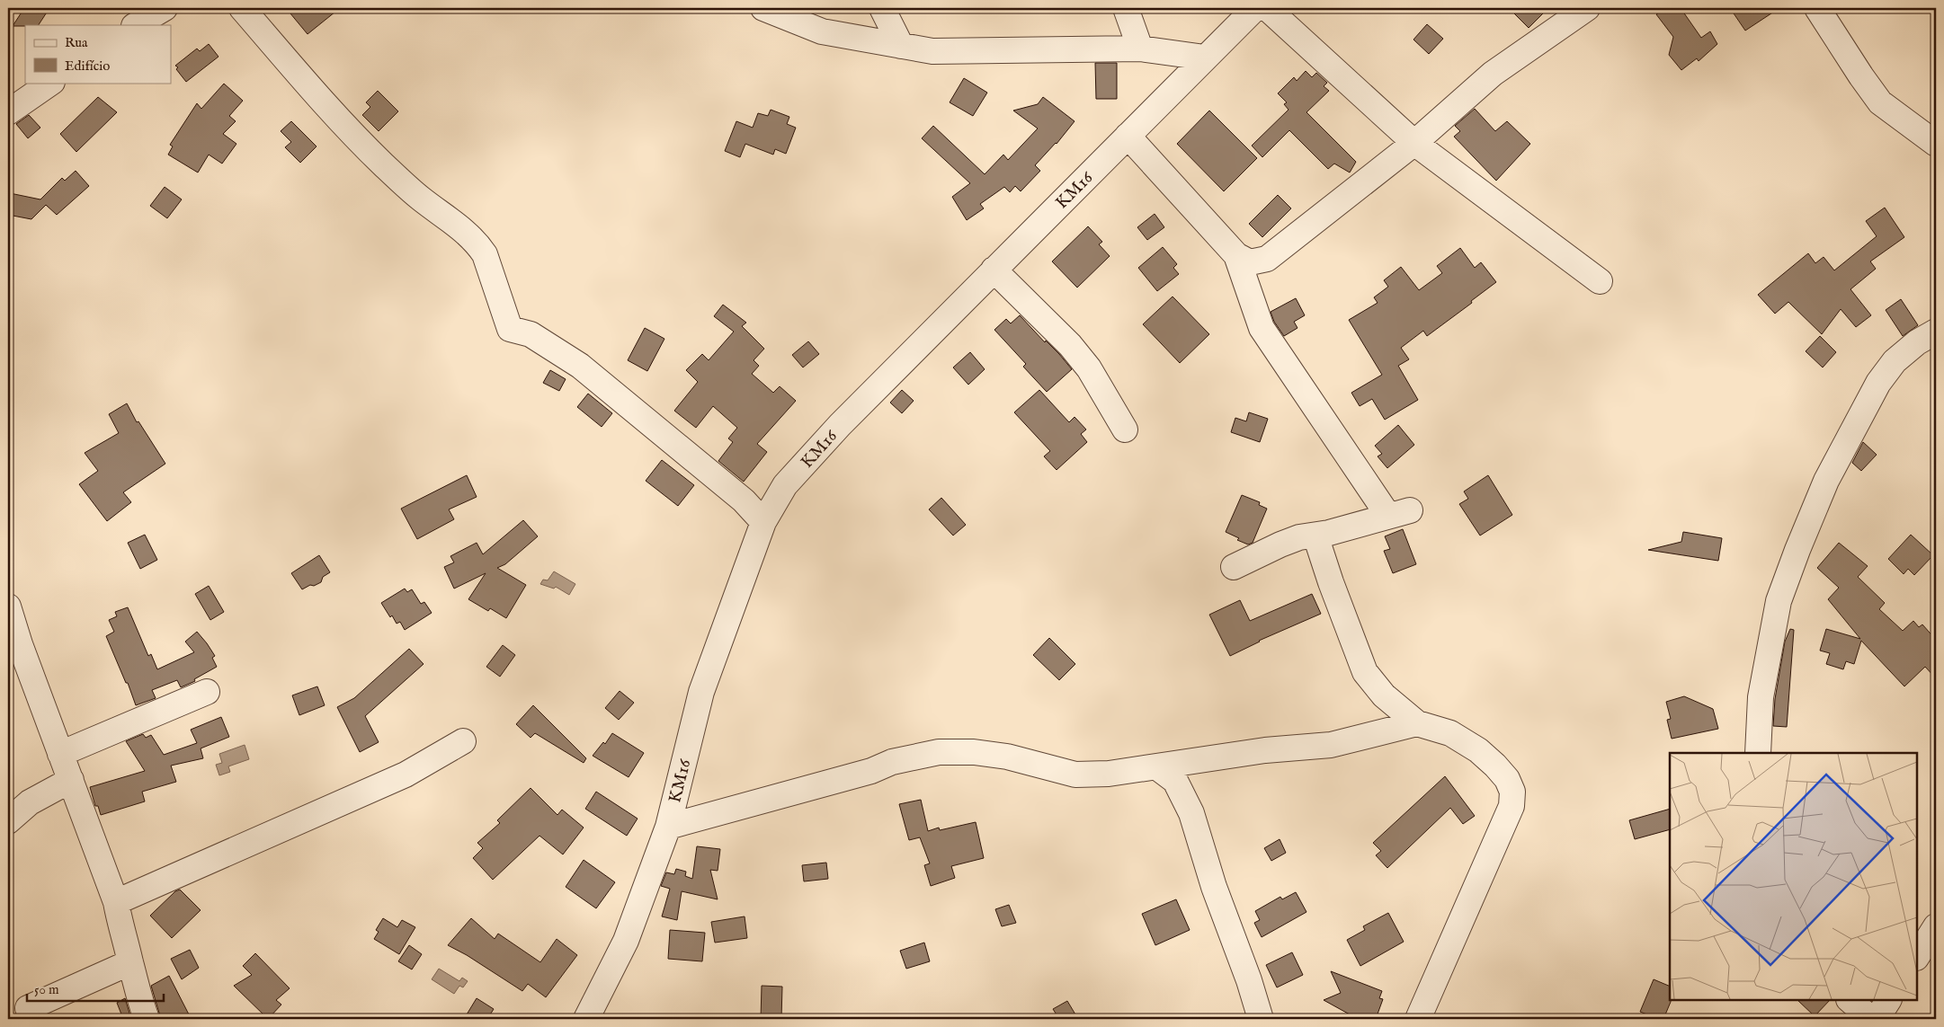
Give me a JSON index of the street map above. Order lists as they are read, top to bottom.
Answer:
{
  "streets": {
    "street": ["KM16"]
  },
  "legend": ["Rua", "Edifício"],
  "scale_bar": "50 m"
}
